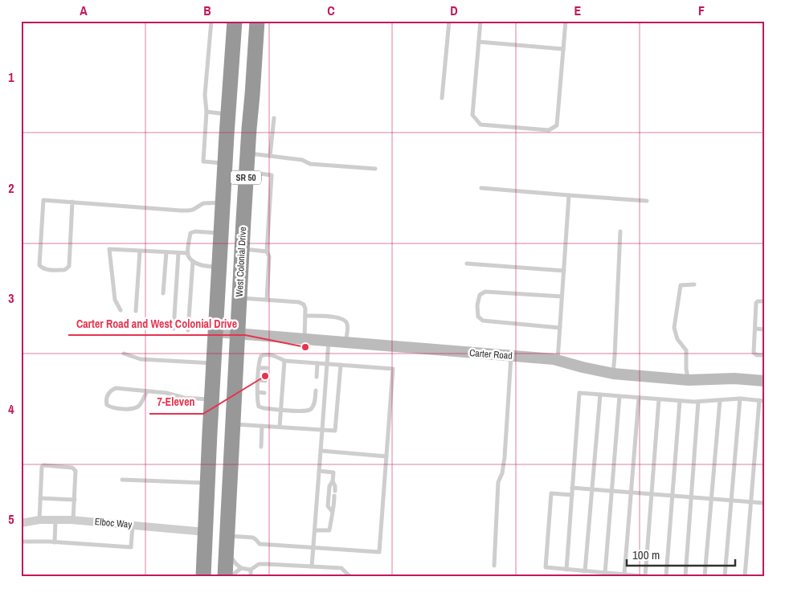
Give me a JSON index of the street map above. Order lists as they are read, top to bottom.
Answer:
{
  "streets": {
    "highway": ["SR 50", "West Colonial Drive"],
    "street": ["Carter Road", "Elboc Way"]
  },
  "crossings": [
    ["SR 50", "Carter Road"],
    ["SR 50", "Elboc Way"],
    ["West Colonial Drive", "Carter Road"]
  ],
  "places": ["Carter Road and West Colonial Drive", "7-Eleven"],
  "scale_bar": "100 m",
  "grid": {
    "columns": [
      "A",
      "B",
      "C",
      "D",
      "E",
      "F"
    ],
    "rows": [
      "1",
      "2",
      "3",
      "4",
      "5"
    ]
  }
}
